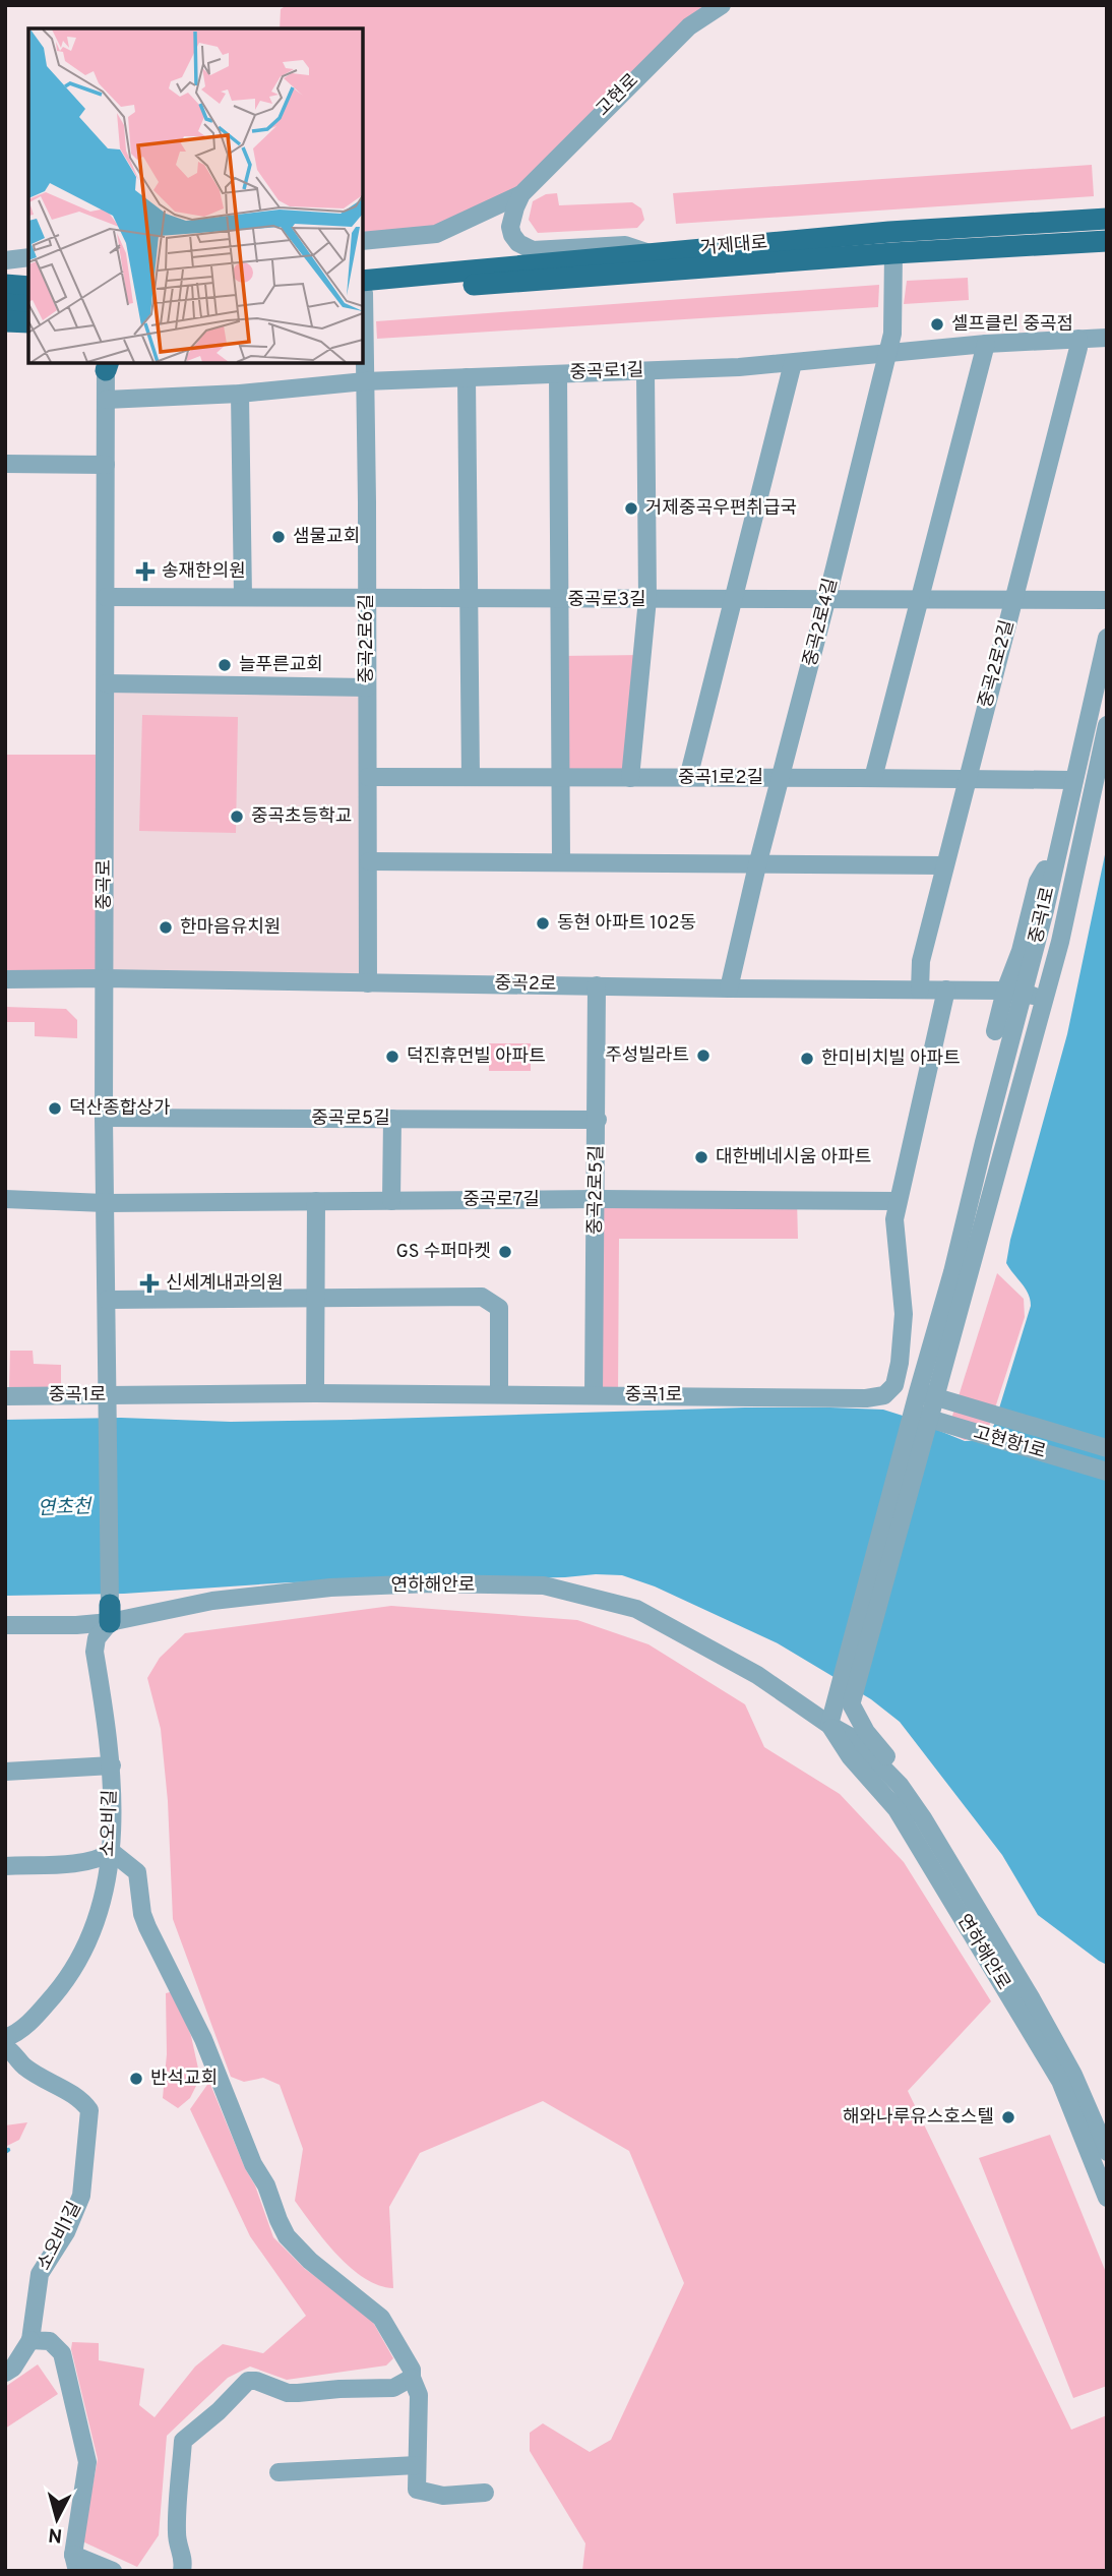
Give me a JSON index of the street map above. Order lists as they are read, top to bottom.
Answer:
{
  "streets": {
    "main road": ["거제대로"],
    "street": [
      "고현로",
      "중곡로1길",
      "중곡로3길",
      "중곡2로4길",
      "중곡2로6길",
      "중곡2로2길",
      "중곡1로2길",
      "중곡로",
      "중곡1로",
      "중곡2로",
      "중곡로5길",
      "중곡2로5길",
      "중곡로7길",
      "고현항1로",
      "연하해안로",
      "소오비길",
      "소오비1길"
    ]
  },
  "crossings": [
    ["거제대로", "중곡2로4길"],
    ["중곡로1길", "중곡2로4길"],
    ["중곡로1길", "중곡2로6길"],
    ["중곡로1길", "중곡2로2길"],
    ["중곡로1길", "중곡로"],
    ["중곡로3길", "중곡2로4길"],
    ["중곡로3길", "중곡2로6길"],
    ["중곡로3길", "중곡2로2길"],
    ["중곡로3길", "중곡로"],
    ["중곡2로4길", "중곡1로2길"],
    ["중곡2로4길", "중곡2로"],
    ["중곡2로6길", "중곡1로2길"],
    ["중곡2로6길", "중곡2로"],
    ["중곡2로2길", "중곡1로2길"],
    ["중곡2로2길", "중곡2로"],
    ["중곡1로2길", "중곡1로"],
    ["중곡로", "중곡1로"],
    ["중곡로", "중곡2로"],
    ["중곡로", "중곡로5길"],
    ["중곡로", "중곡로7길"],
    ["중곡로", "연하해안로"],
    ["중곡로", "소오비길"],
    ["중곡1로", "중곡2로"],
    ["중곡1로", "중곡2로5길"],
    ["중곡1로", "중곡로7길"],
    ["중곡1로", "고현항1로"],
    ["중곡2로", "중곡2로5길"],
    ["중곡로5길", "중곡2로5길"],
    ["중곡2로5길", "중곡로7길"],
    ["연하해안로", "소오비길"]
  ],
  "water": ["연초천"],
  "places": {
    "other": [
      "셀프클린 중곡점",
      "거제중곡우편취급국",
      "샘물교회",
      "늘푸른교회",
      "중곡초등학교",
      "동현 아파트 102동",
      "한마음유치원",
      "주성빌라트",
      "덕진휴먼빌 아파트",
      "한미비치빌 아파트",
      "덕산종합상가",
      "대한베네시움 아파트",
      "GS 수퍼마켓",
      "반석교회",
      "해와나루유스호스텔"
    ],
    "health": ["송재한의원", "신세계내과의원"]
  },
  "north": "bottom"
}
